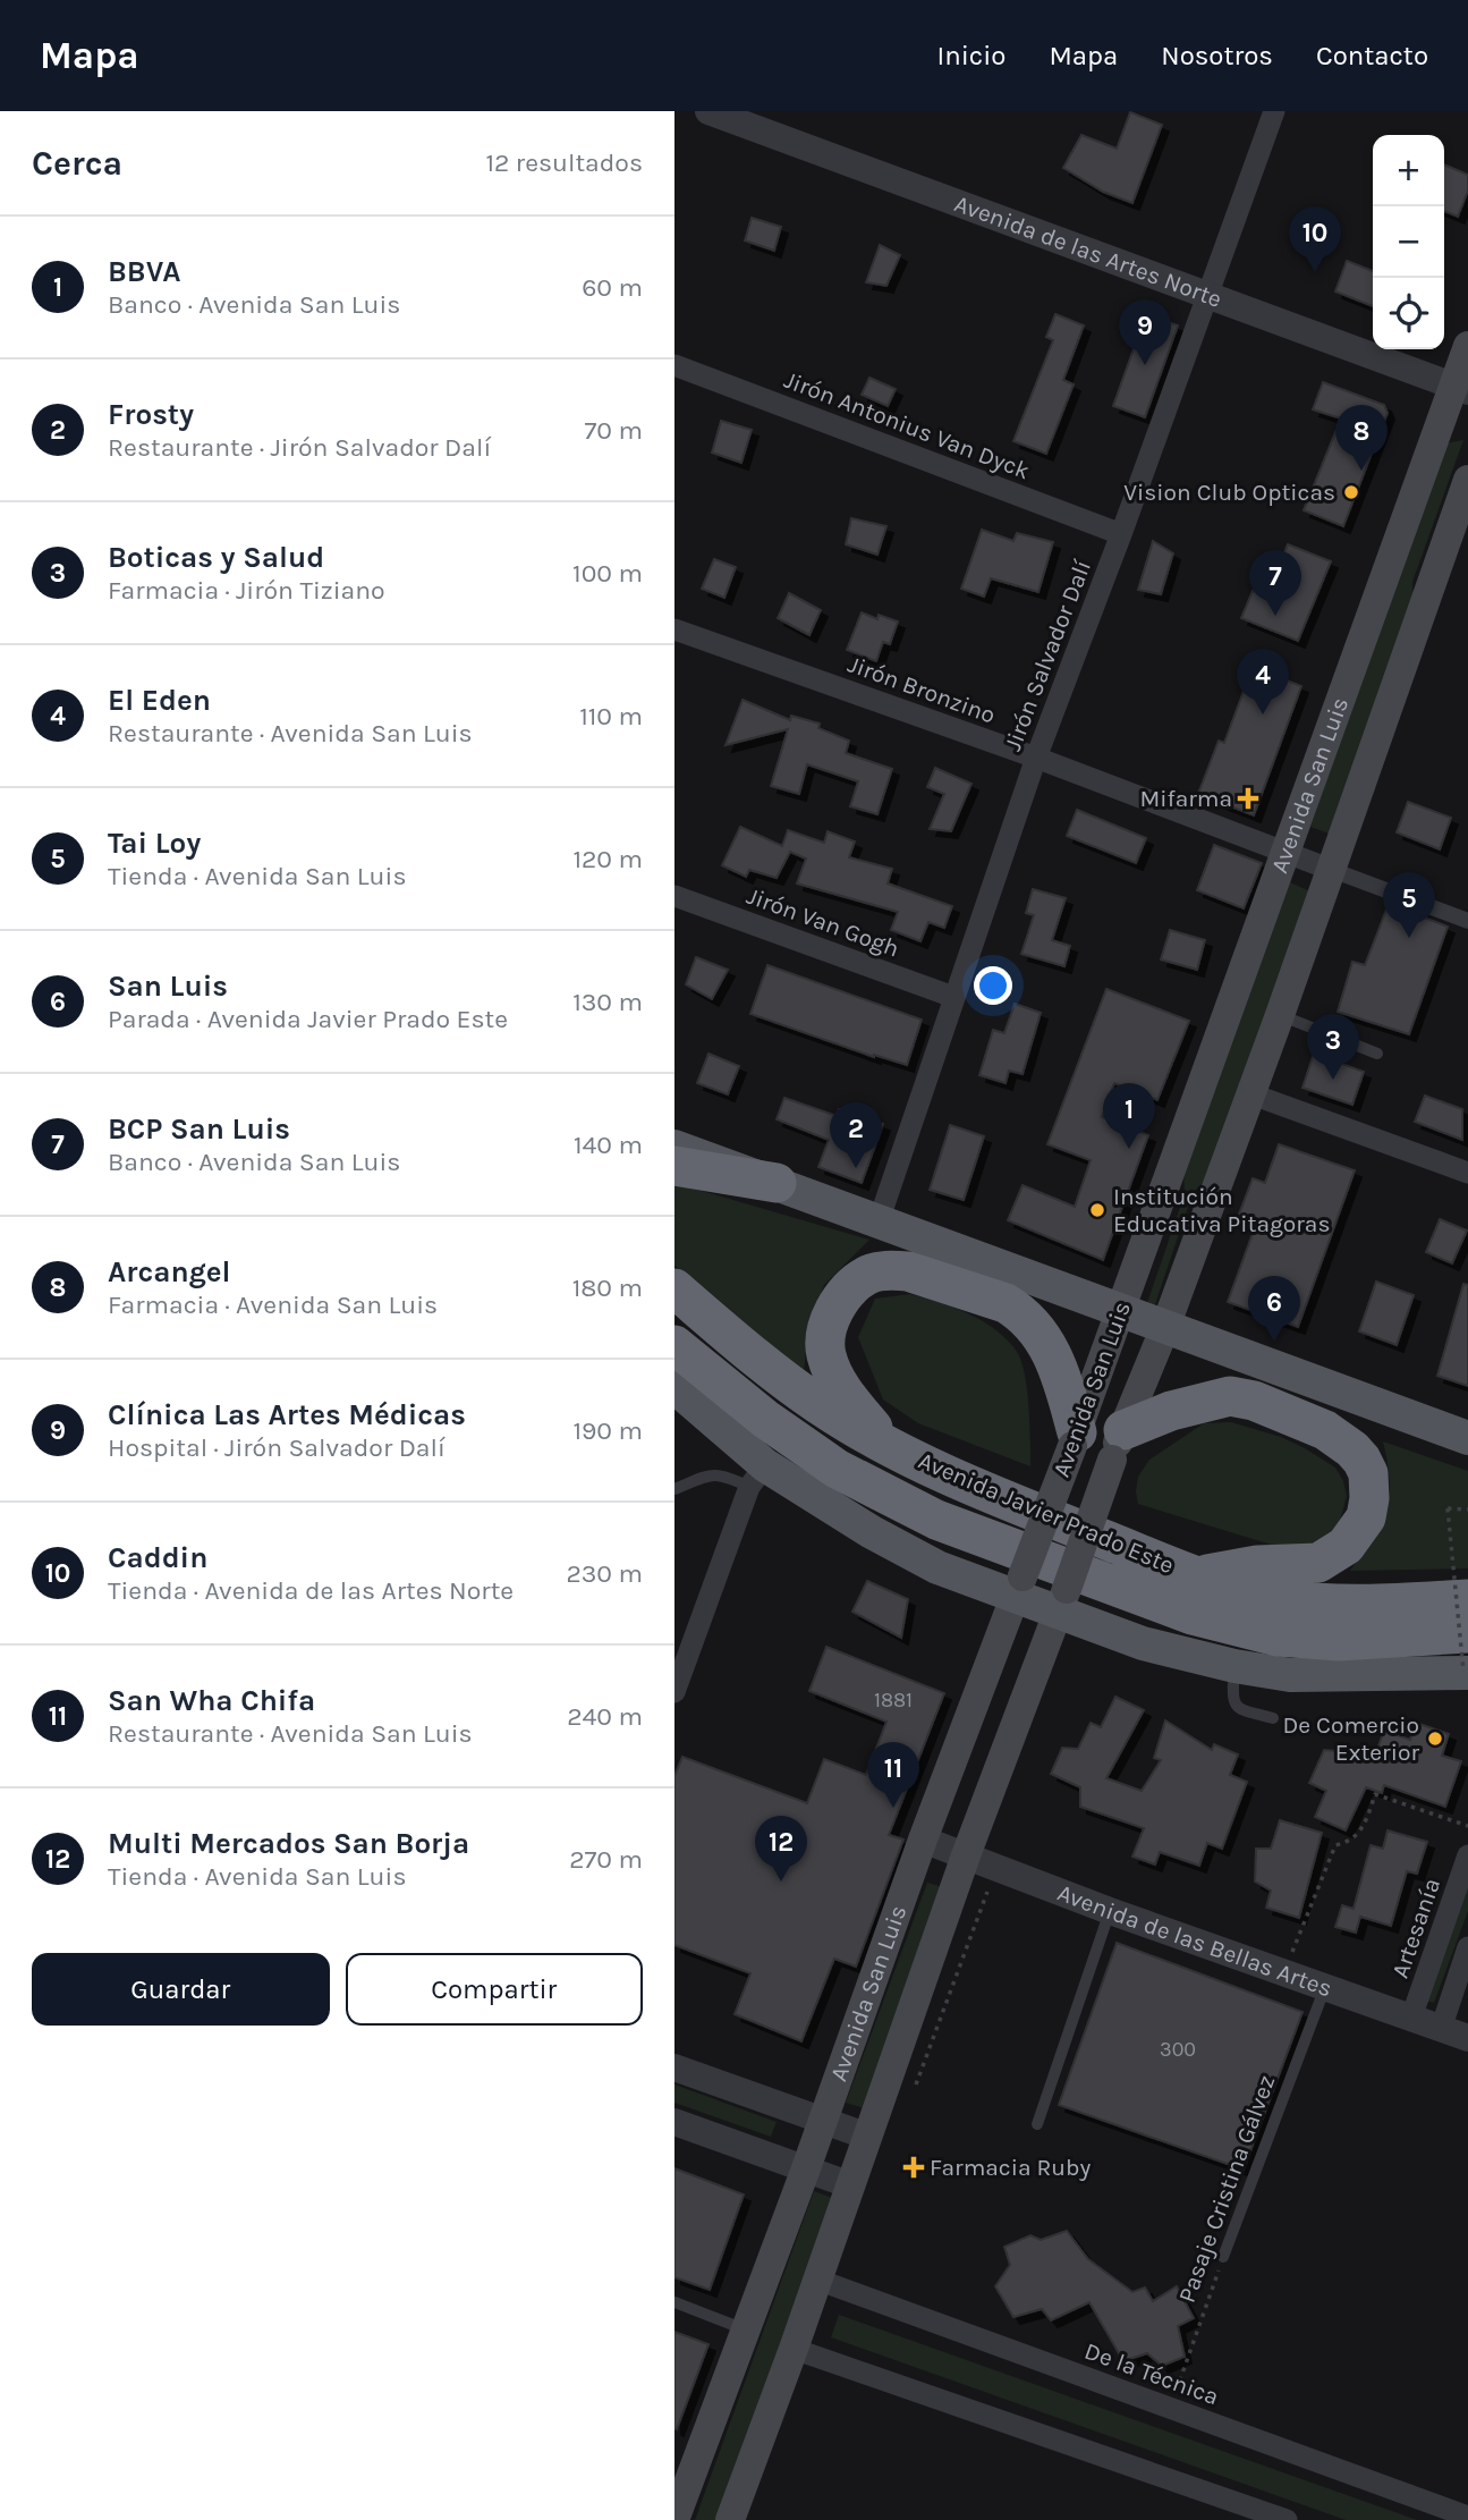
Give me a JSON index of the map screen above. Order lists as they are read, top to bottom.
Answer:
{
  "streets": {
    "highway": ["Avenida Javier Prado Este"],
    "main road": ["Avenida San Luis"],
    "street": [
      "Avenida de las Artes Norte",
      "Jirón Antonius Van Dyck",
      "Jirón Salvador Dalí",
      "Jirón Bronzino",
      "Jirón Van Gogh",
      "Artesanía",
      "Avenida de las Bellas Artes",
      "De la Técnica"
    ],
    "lane": ["Pasaje Cristina Gálvez"]
  },
  "crossings": [
    ["Avenida de las Artes Norte", "Jirón Salvador Dalí"],
    ["Avenida de las Artes Norte", "Avenida San Luis"],
    ["Jirón Antonius Van Dyck", "Jirón Salvador Dalí"],
    ["Jirón Salvador Dalí", "Jirón Bronzino"],
    ["Jirón Salvador Dalí", "Jirón Van Gogh"],
    ["Jirón Bronzino", "Avenida San Luis"],
    ["Avenida San Luis", "Avenida de las Bellas Artes"],
    ["Avenida San Luis", "De la Técnica"],
    ["Artesanía", "Avenida de las Bellas Artes"],
    ["Avenida de las Bellas Artes", "Pasaje Cristina Gálvez"],
    ["Pasaje Cristina Gálvez", "De la Técnica"]
  ],
  "places": {
    "other": ["Vision Club Opticas", "Institución Educativa Pitagoras", "De Comercio Exterior"],
    "health": ["Mifarma", "Farmacia Ruby"]
  },
  "house_numbers": ["1881", "300"],
  "page": {
    "header": "Mapa",
    "nav": [
      "Inicio",
      "Mapa",
      "Nosotros",
      "Contacto"
    ],
    "heading": ["Cerca", "12 resultados"],
    "map_buttons": ["+", "−"],
    "pins": [
      "10",
      "9",
      "8",
      "7",
      "4",
      "5",
      "3",
      "1",
      "2",
      "6",
      "11",
      "12"
    ],
    "list": [
      {
        "mark": "1",
        "name": "BBVA",
        "note": "Banco · Avenida San Luis",
        "value": "60 m"
      },
      {
        "mark": "2",
        "name": "Frosty",
        "note": "Restaurante · Jirón Salvador Dalí",
        "value": "70 m"
      },
      {
        "mark": "3",
        "name": "Boticas y Salud",
        "note": "Farmacia · Jirón Tiziano",
        "value": "100 m"
      },
      {
        "mark": "4",
        "name": "El Eden",
        "note": "Restaurante · Avenida San Luis",
        "value": "110 m"
      },
      {
        "mark": "5",
        "name": "Tai Loy",
        "note": "Tienda · Avenida San Luis",
        "value": "120 m"
      },
      {
        "mark": "6",
        "name": "San Luis",
        "note": "Parada · Avenida Javier Prado Este",
        "value": "130 m"
      },
      {
        "mark": "7",
        "name": "BCP San Luis",
        "note": "Banco · Avenida San Luis",
        "value": "140 m"
      },
      {
        "mark": "8",
        "name": "Arcangel",
        "note": "Farmacia · Avenida San Luis",
        "value": "180 m"
      },
      {
        "mark": "9",
        "name": "Clínica Las Artes Médicas",
        "note": "Hospital · Jirón Salvador Dalí",
        "value": "190 m"
      },
      {
        "mark": "10",
        "name": "Caddin",
        "note": "Tienda · Avenida de las Artes Norte",
        "value": "230 m"
      },
      {
        "mark": "11",
        "name": "San Wha Chifa",
        "note": "Restaurante · Avenida San Luis",
        "value": "240 m"
      },
      {
        "mark": "12",
        "name": "Multi Mercados San Borja",
        "note": "Tienda · Avenida San Luis",
        "value": "270 m"
      }
    ],
    "buttons": ["Guardar", "Compartir"]
  }
}
